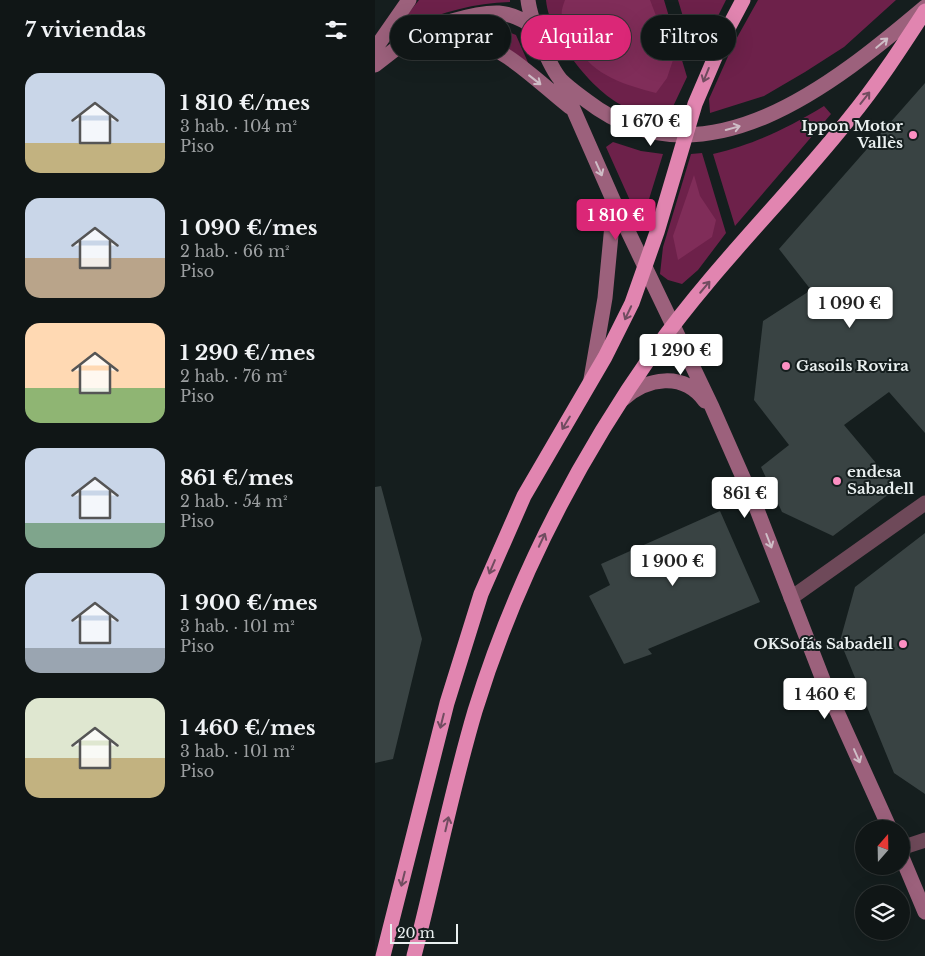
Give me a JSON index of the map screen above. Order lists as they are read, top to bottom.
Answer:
{
  "places": [
    "Ippon Motor Vallès",
    "Gasoils Rovira",
    "endesa Sabadell",
    "OKSofás Sabadell"
  ],
  "scale_bar": "20 m",
  "north": "top",
  "page": {
    "heading": "7 viviendas",
    "chip": ["Comprar", "Alquilar", "Filtros"],
    "list": [
      {
        "name": "1 810 €/mes",
        "note": "3 hab. · 104 m² · Piso"
      },
      {
        "name": "1 090 €/mes",
        "note": "2 hab. · 66 m² · Piso"
      },
      {
        "name": "1 290 €/mes",
        "note": "2 hab. · 76 m² · Piso"
      },
      {
        "name": "861 €/mes",
        "note": "2 hab. · 54 m² · Piso"
      },
      {
        "name": "1 900 €/mes",
        "note": "3 hab. · 101 m² · Piso"
      },
      {
        "name": "1 460 €/mes",
        "note": "3 hab. · 101 m² · Piso"
      }
    ],
    "price": [
      "1 670 €",
      "1 810 €",
      "1 090 €",
      "1 290 €",
      "861 €",
      "1 900 €",
      "1 460 €"
    ],
    "scale": "20 m"
  }
}
